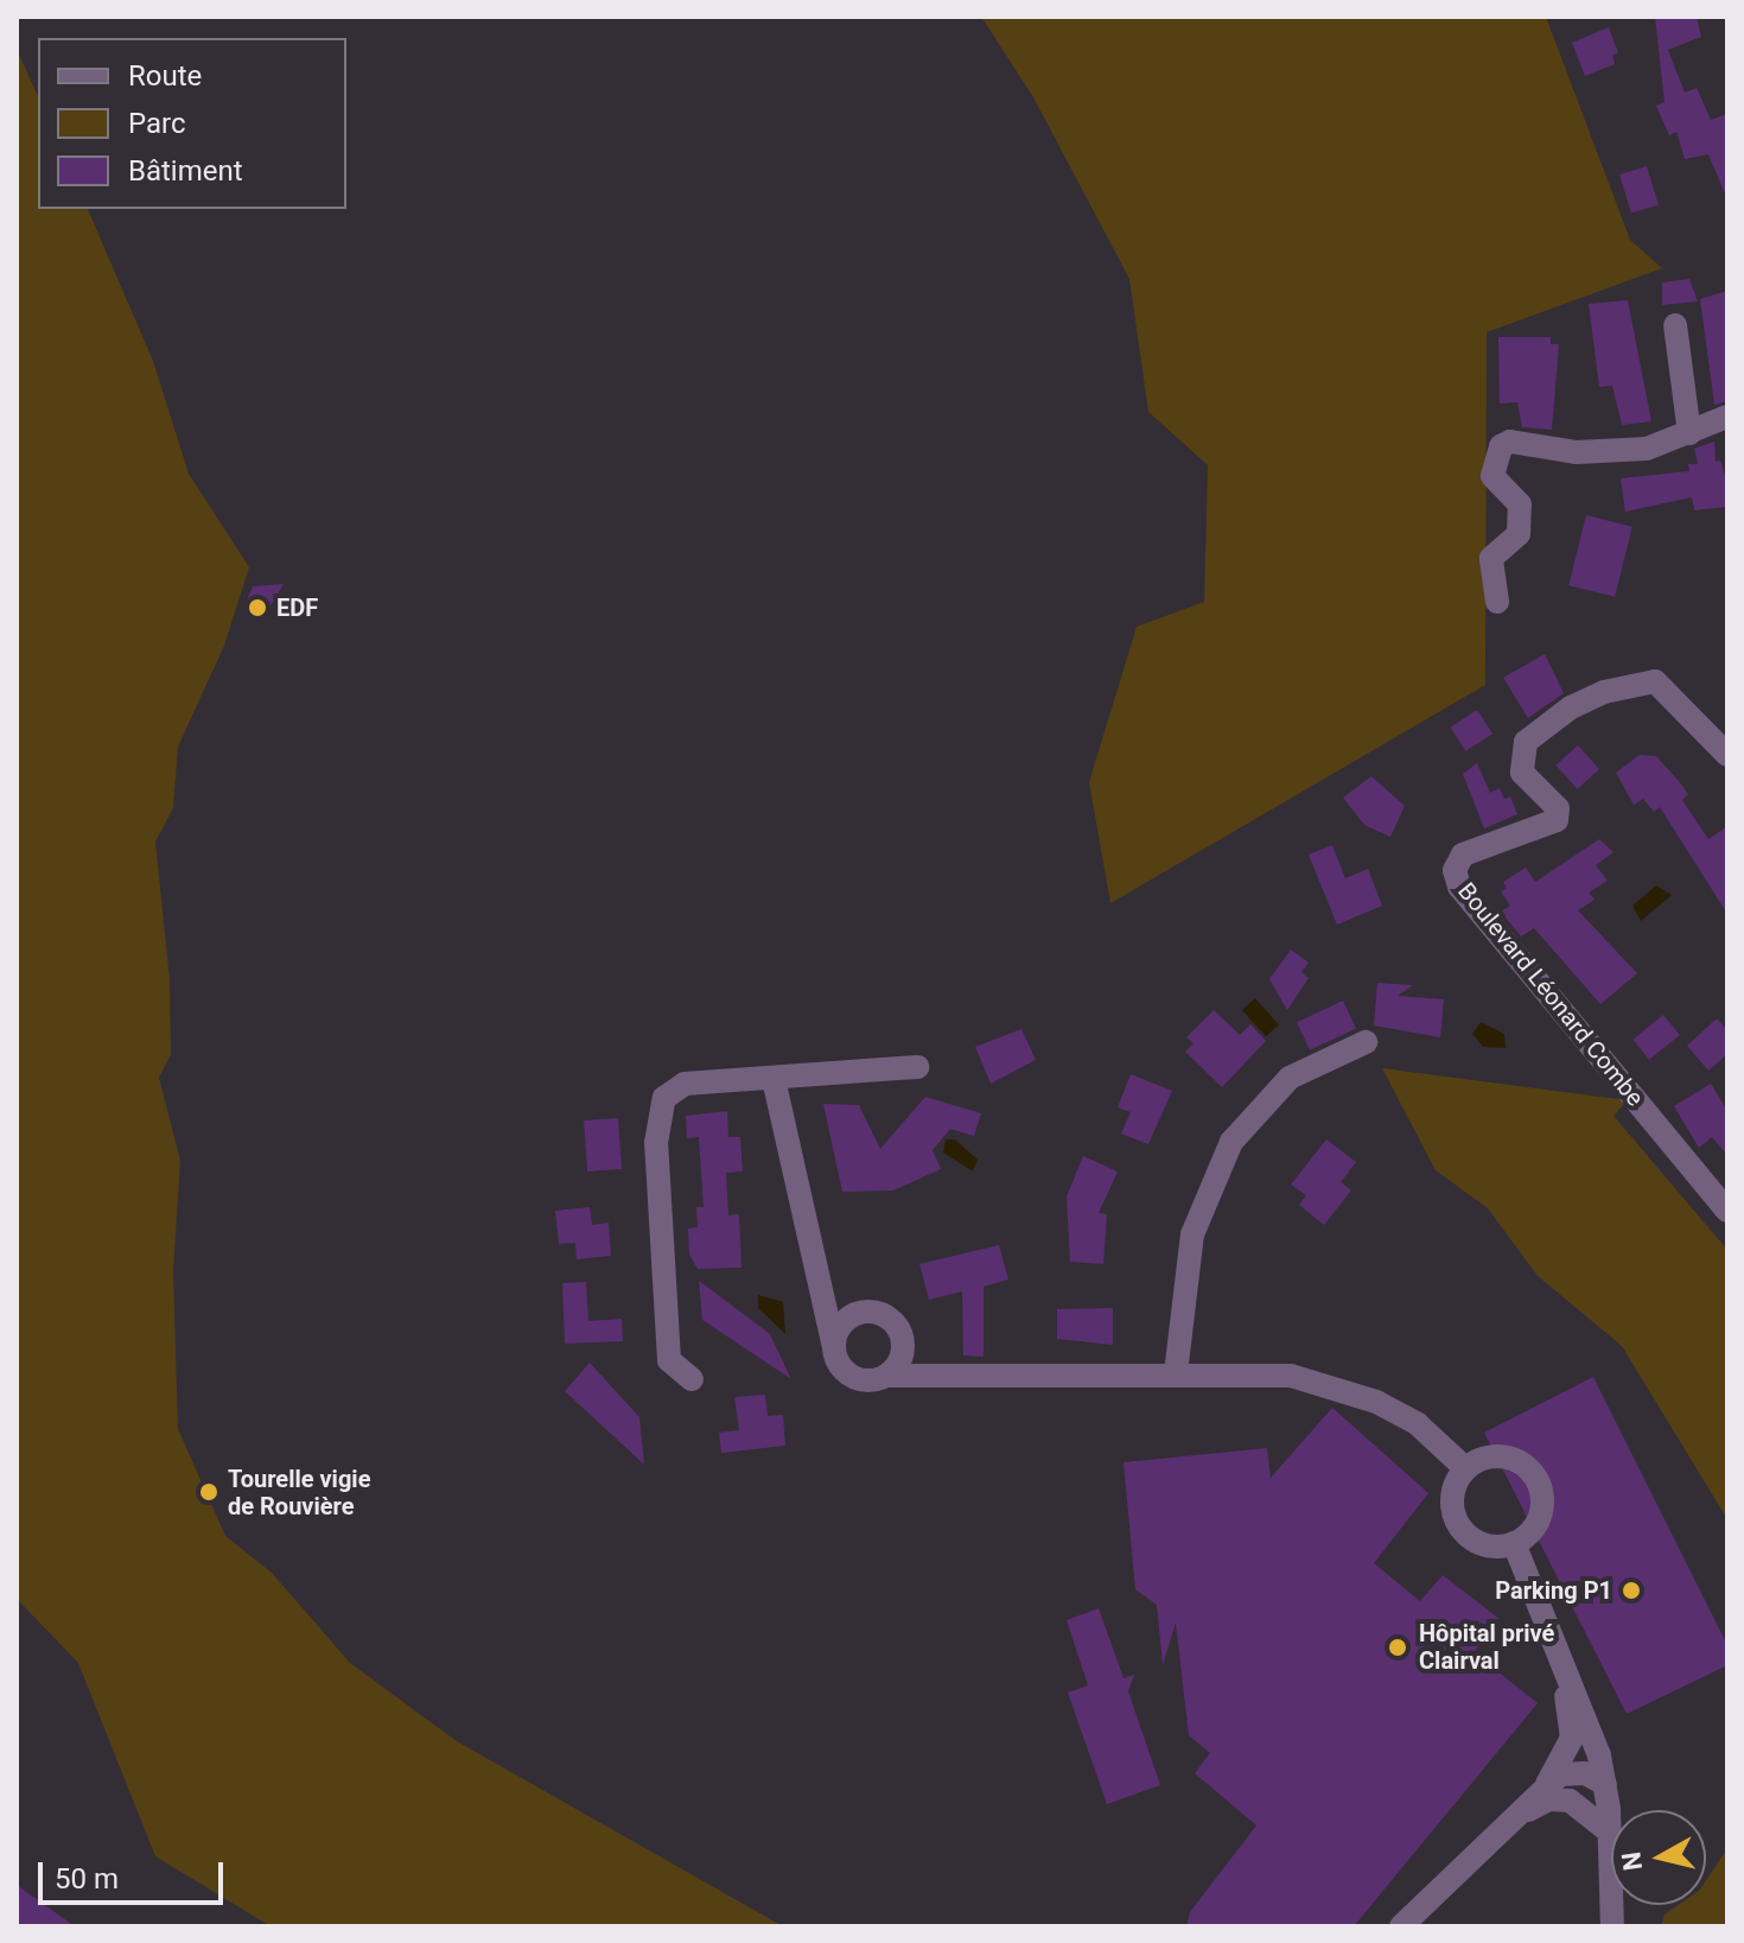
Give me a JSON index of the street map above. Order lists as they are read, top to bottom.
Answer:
{
  "streets": {
    "street": ["Boulevard Léonard Combe"]
  },
  "places": [
    "EDF",
    "Tourelle vigie de Rouvière",
    "Parking P1",
    "Hôpital privé Clairval"
  ],
  "legend": ["Route", "Parc", "Bâtiment"],
  "scale_bar": "50 m",
  "north": "left"
}
